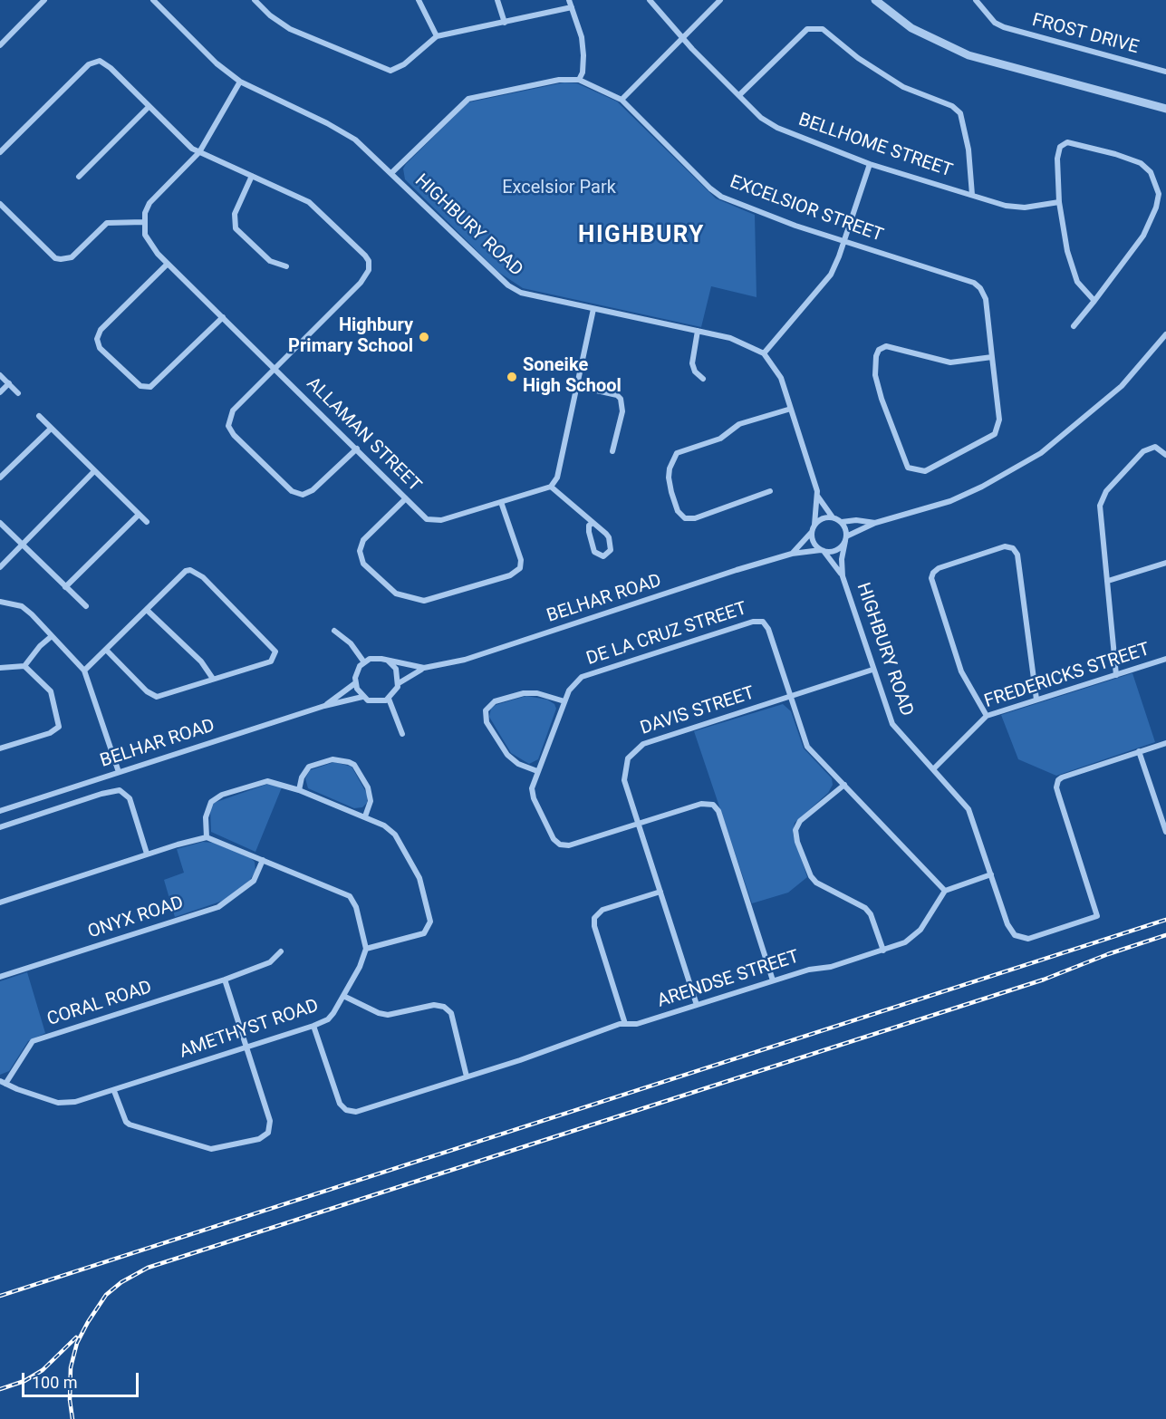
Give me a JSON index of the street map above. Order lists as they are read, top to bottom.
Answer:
{
  "streets": {
    "street": [
      "FROST DRIVE",
      "BELLHOME STREET",
      "EXCELSIOR STREET",
      "HIGHBURY ROAD",
      "ALLAMAN STREET",
      "BELHAR ROAD",
      "DE LA CRUZ STREET",
      "FREDERICKS STREET",
      "DAVIS STREET",
      "ONYX ROAD",
      "ARENDSE STREET",
      "CORAL ROAD",
      "AMETHYST ROAD"
    ]
  },
  "crossings": [
    ["EXCELSIOR STREET", "HIGHBURY ROAD"],
    ["HIGHBURY ROAD", "BELHAR ROAD"],
    ["HIGHBURY ROAD", "FREDERICKS STREET"],
    ["HIGHBURY ROAD", "DAVIS STREET"],
    ["DE LA CRUZ STREET", "DAVIS STREET"],
    ["DE LA CRUZ STREET", "ARENDSE STREET"],
    ["DAVIS STREET", "ARENDSE STREET"],
    ["ARENDSE STREET", "AMETHYST ROAD"],
    ["CORAL ROAD", "AMETHYST ROAD"]
  ],
  "districts": ["HIGHBURY"],
  "parks": ["Excelsior Park"],
  "places": ["Highbury Primary School", "Soneike High School"],
  "scale_bar": "100 m"
}
